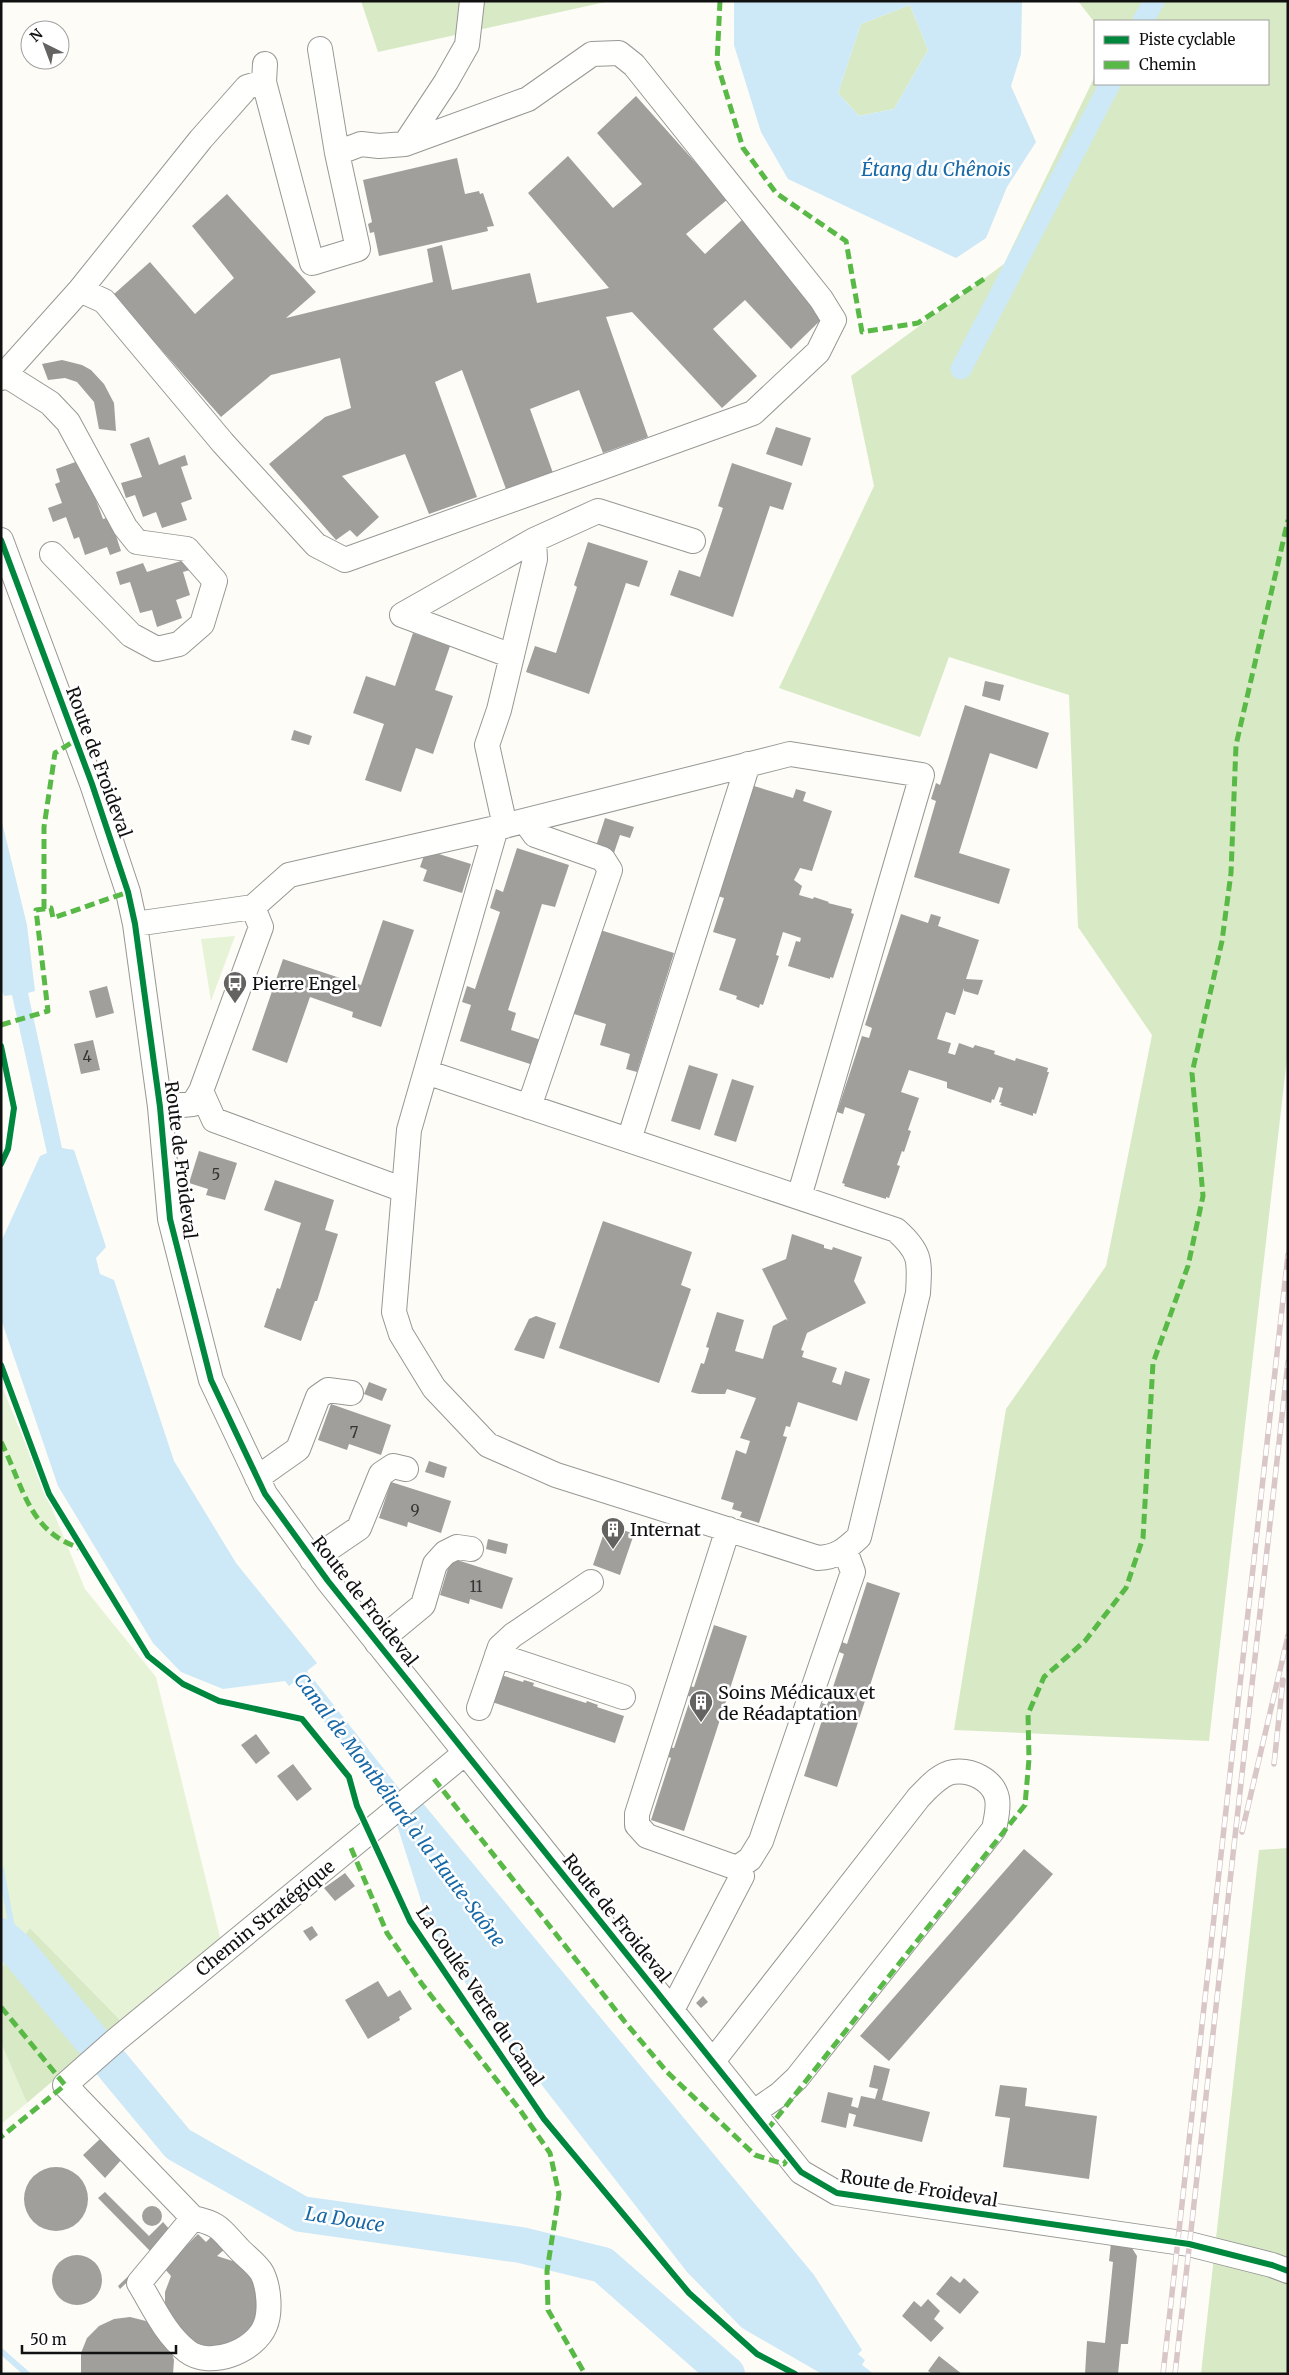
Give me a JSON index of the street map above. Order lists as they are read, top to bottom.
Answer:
{
  "streets": {
    "street": ["Route de Froideval", "Chemin Stratégique"],
    "cycle path": ["La Coulée Verte du Canal"]
  },
  "crossings": [
    ["Route de Froideval", "Chemin Stratégique"]
  ],
  "water": ["Étang du Chênois", "Canal de Montbéliard à la Haute-Saône", "La Douce"],
  "places": {
    "bus stop": ["Pierre Engel"],
    "building": ["Internat", "Soins Médicaux et de Réadaptation"]
  },
  "house_numbers": [
    "4",
    "5",
    "7",
    "9",
    "11"
  ],
  "legend": ["Piste cyclable", "Chemin"],
  "scale_bar": "50 m",
  "north": "top left"
}
